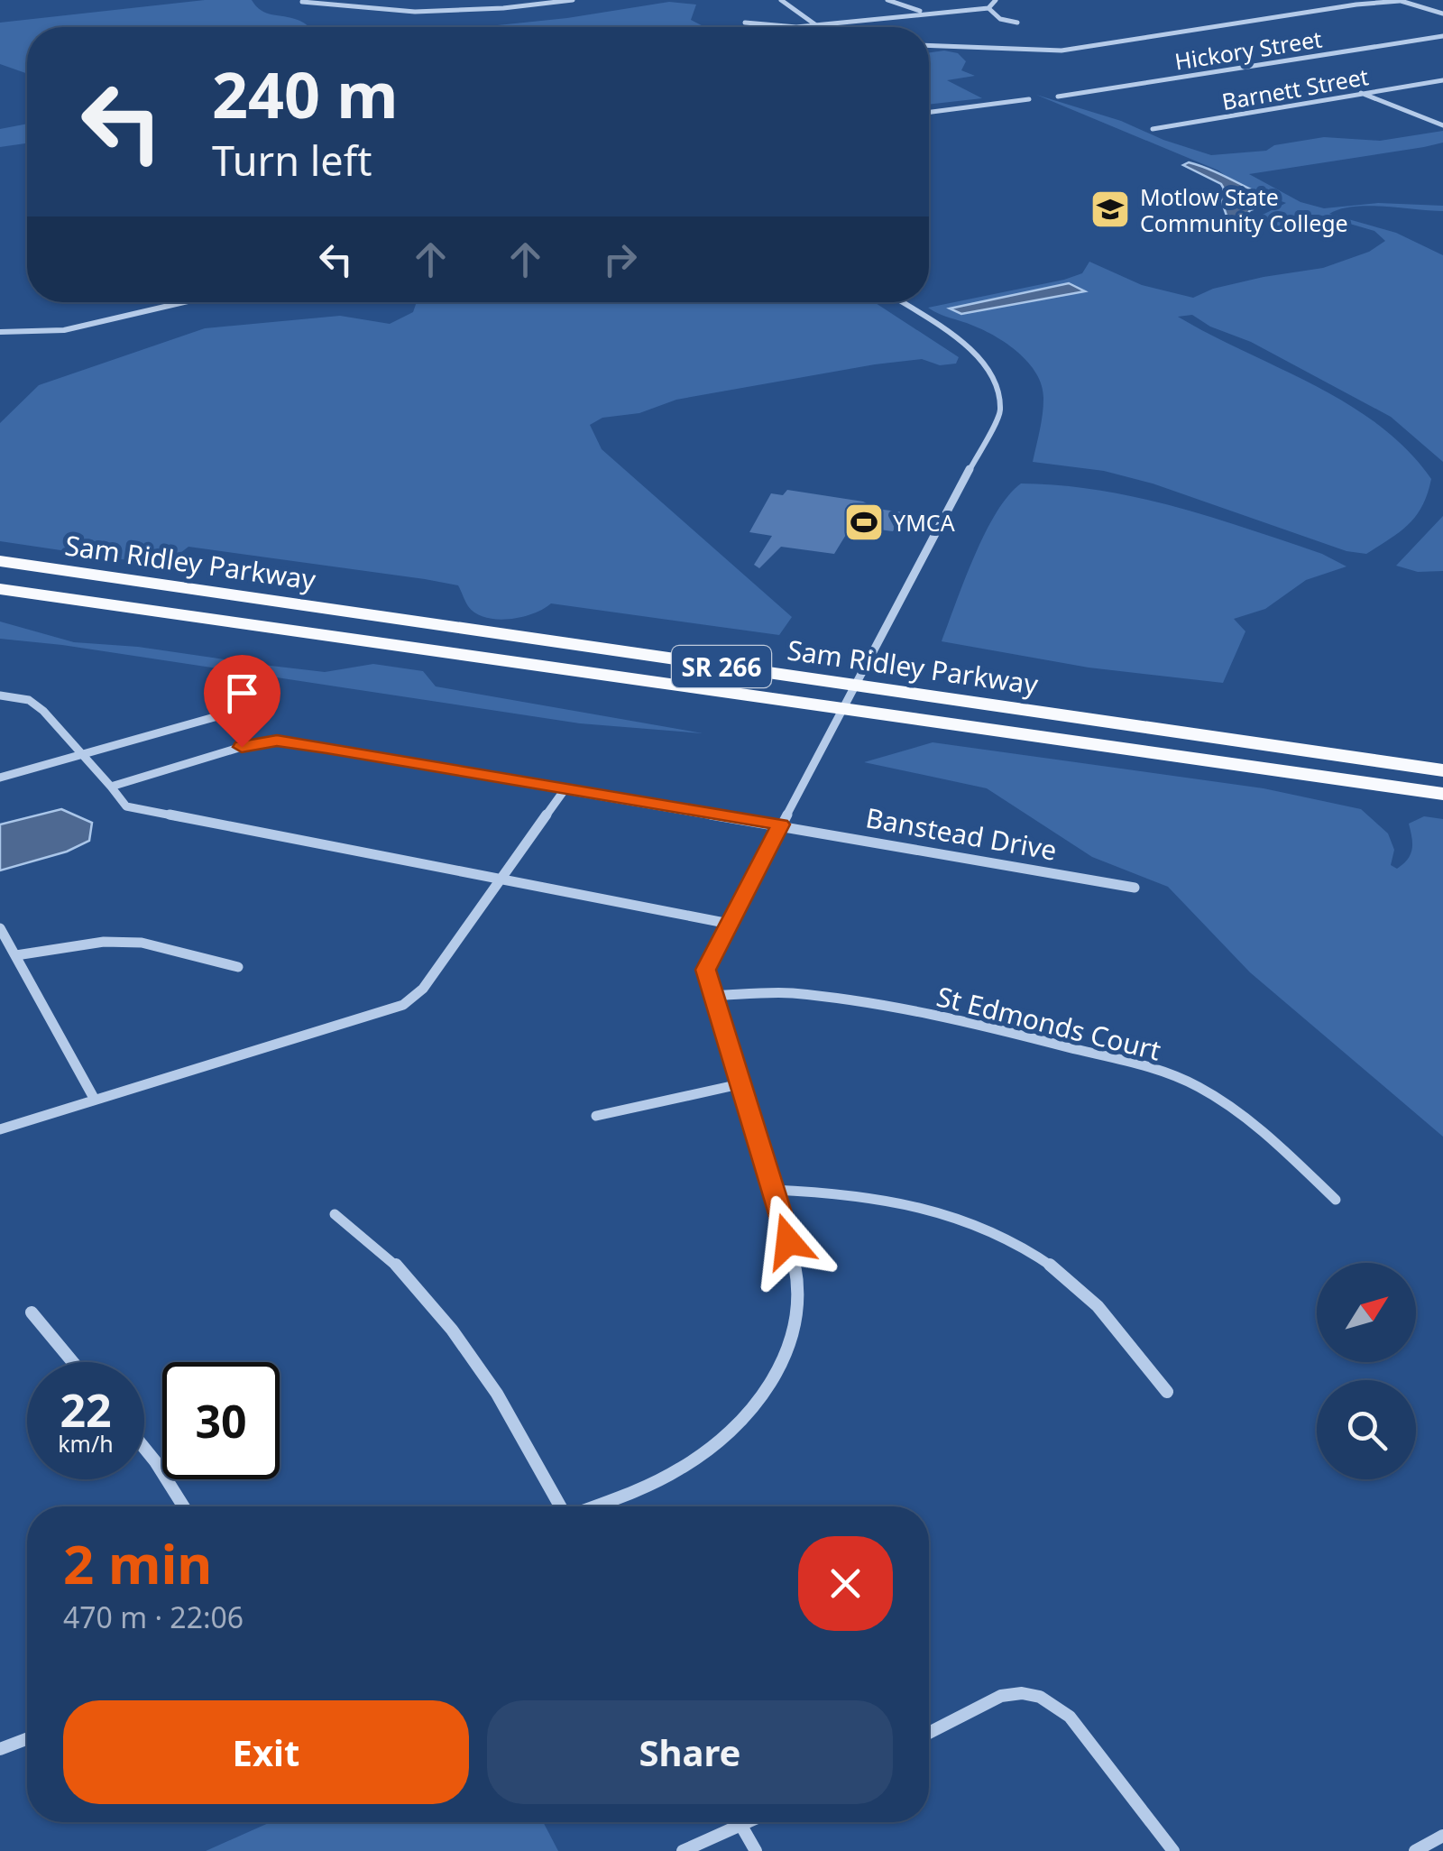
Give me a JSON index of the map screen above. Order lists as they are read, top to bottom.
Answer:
{
  "streets": {
    "main road": ["Sam Ridley Parkway", "SR 266"],
    "street": [
      "Hickory Street",
      "Barnett Street",
      "Banstead Drive",
      "St Edmonds Court"
    ]
  },
  "places": {
    "school or university": ["Motlow State Community College"],
    "sports": ["YMCA"]
  },
  "north": "top right",
  "page": {
    "turn": ["240 m", "Turn left"],
    "speed": "22 km/h",
    "limit": "30",
    "heading": ["2 min", "470 m · 22:06"],
    "buttons": ["Exit", "Share"]
  }
}
